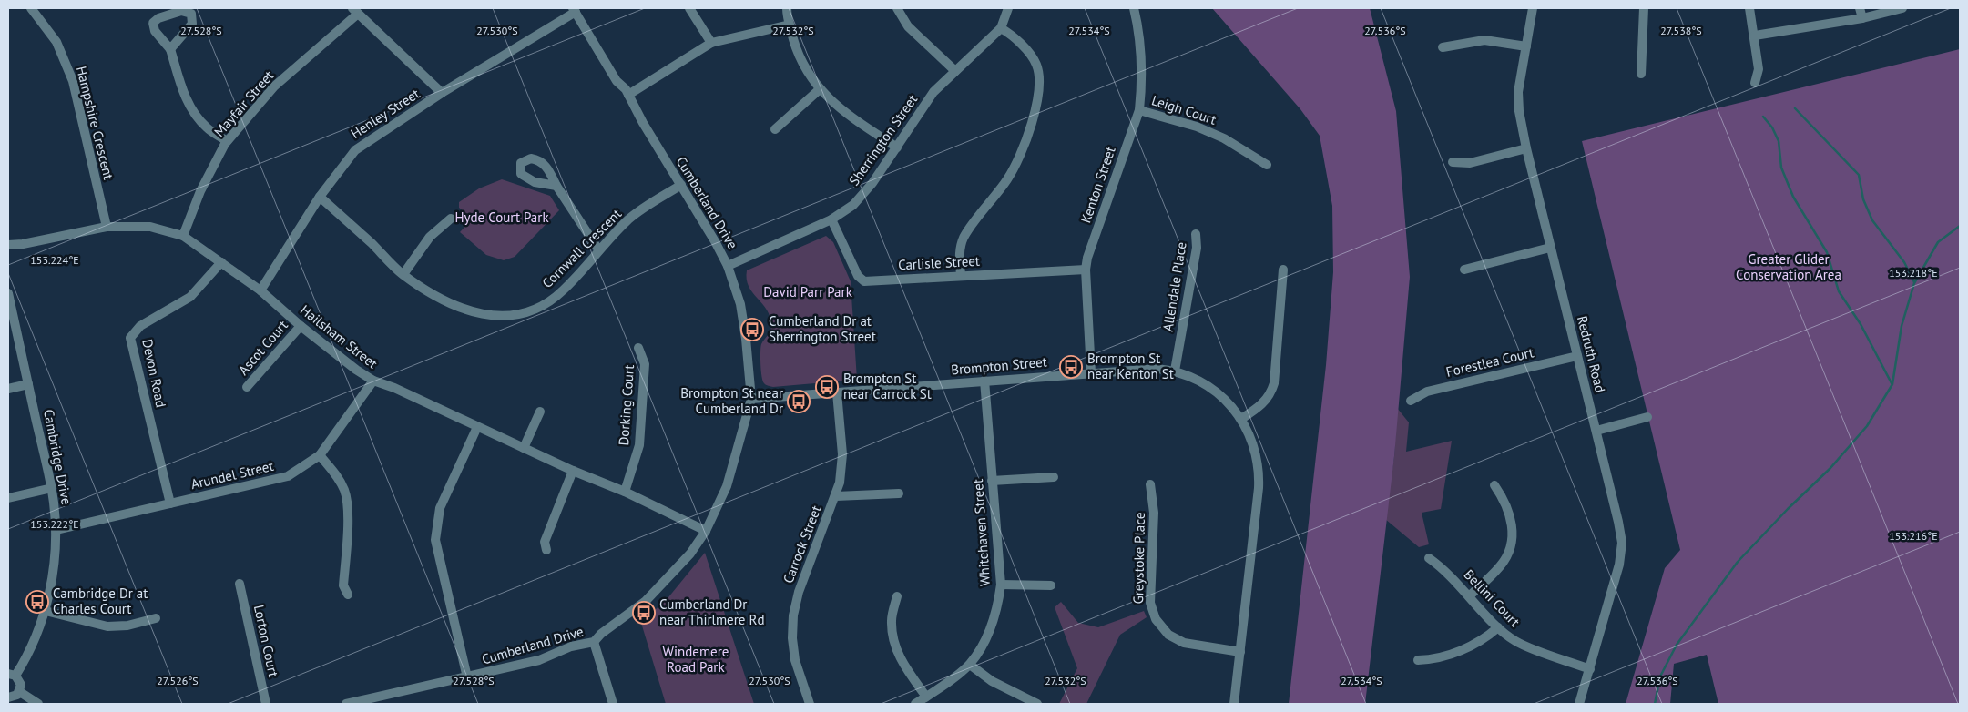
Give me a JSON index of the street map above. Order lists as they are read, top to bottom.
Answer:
{
  "streets": {
    "street": [
      "Mayfair Street",
      "Leigh Court",
      "Henley Street",
      "Hampshire Crescent",
      "Sherrington Street",
      "Kenton Street",
      "Cumberland Drive",
      "Cornwall Crescent",
      "Carlisle Street",
      "Allendale Place",
      "Hailsham Street",
      "Ascot Court",
      "Redruth Road",
      "Forestlea Court",
      "Brompton Street",
      "Devon Road",
      "Dorking Court",
      "Cambridge Drive",
      "Arundel Street",
      "Whitehaven Street",
      "Carrock Street",
      "Greystoke Place",
      "Bellini Court",
      "Lorton Court"
    ]
  },
  "crossings": [
    ["Mayfair Street", "Hailsham Street"],
    ["Leigh Court", "Kenton Street"],
    ["Henley Street", "Cumberland Drive"],
    ["Henley Street", "Cornwall Crescent"],
    ["Henley Street", "Hailsham Street"],
    ["Hampshire Crescent", "Hailsham Street"],
    ["Sherrington Street", "Cumberland Drive"],
    ["Sherrington Street", "Carlisle Street"],
    ["Kenton Street", "Carlisle Street"],
    ["Kenton Street", "Brompton Street"],
    ["Cumberland Drive", "Cornwall Crescent"],
    ["Cumberland Drive", "Hailsham Street"],
    ["Cumberland Drive", "Brompton Street"],
    ["Allendale Place", "Brompton Street"],
    ["Hailsham Street", "Ascot Court"],
    ["Hailsham Street", "Devon Road"],
    ["Hailsham Street", "Dorking Court"],
    ["Hailsham Street", "Arundel Street"],
    ["Redruth Road", "Forestlea Court"],
    ["Redruth Road", "Bellini Court"],
    ["Brompton Street", "Whitehaven Street"],
    ["Brompton Street", "Carrock Street"],
    ["Brompton Street", "Greystoke Place"],
    ["Devon Road", "Arundel Street"],
    ["Cambridge Drive", "Arundel Street"]
  ],
  "parks": [
    "Hyde Court Park",
    "Greater Glider Conservation Area",
    "David Parr Park",
    "Windemere Road Park"
  ],
  "places": {
    "bus stop": [
      "Cumberland Dr at Sherrington Street",
      "Brompton St near Kenton St",
      "Brompton St near Carrock St",
      "Brompton St near Cumberland Dr",
      "Cambridge Dr at Charles Court",
      "Cumberland Dr near Thirlmere Rd"
    ]
  },
  "coordinates": [
    "27.528°S",
    "27.530°S",
    "27.532°S",
    "27.534°S",
    "27.536°S",
    "27.538°S",
    "153.224°E",
    "153.218°E",
    "153.222°E",
    "153.216°E",
    "27.526°S"
  ]
}
